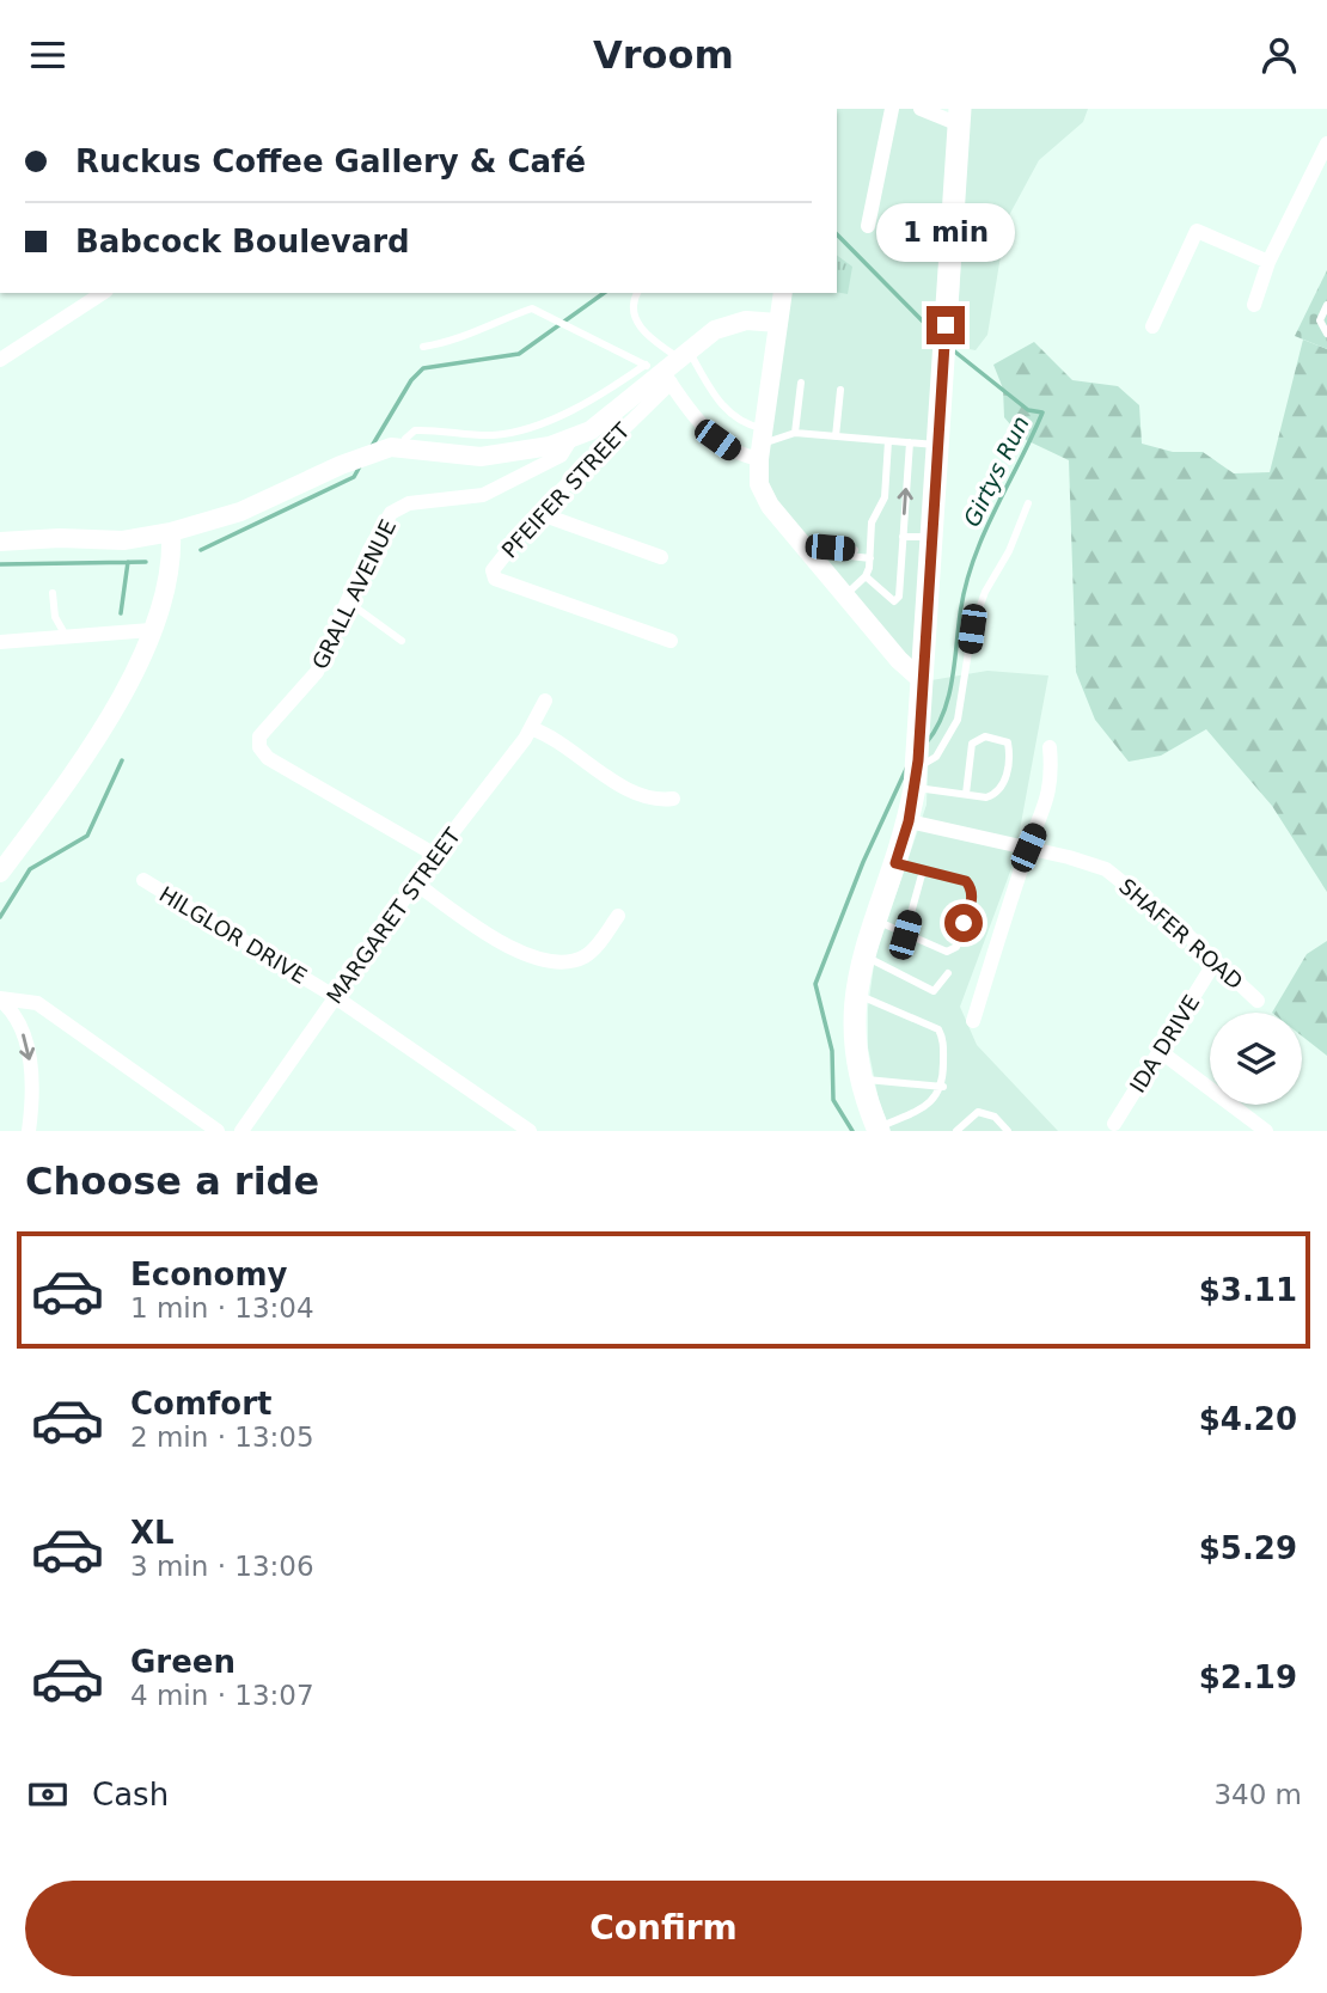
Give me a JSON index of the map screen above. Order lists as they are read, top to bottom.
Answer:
{
  "streets": {
    "street": [
      "PFEIFER STREET",
      "GRALL AVENUE",
      "MARGARET STREET",
      "SHAFER ROAD",
      "HILGLOR DRIVE",
      "IDA DRIVE"
    ]
  },
  "crossings": [
    ["GRALL AVENUE", "MARGARET STREET"],
    ["MARGARET STREET", "HILGLOR DRIVE"],
    ["SHAFER ROAD", "IDA DRIVE"]
  ],
  "water": ["Girtys Run"],
  "page": {
    "header": "Vroom",
    "banner": ["Ruckus Coffee Gallery & Café", "Babcock Boulevard"],
    "bubble": "1 min",
    "heading": "Choose a ride",
    "list": [
      {
        "name": "Economy",
        "note": "1 min · 13:04",
        "value": "$3.11"
      },
      {
        "name": "Comfort",
        "note": "2 min · 13:05",
        "value": "$4.20"
      },
      {
        "name": "XL",
        "note": "3 min · 13:06",
        "value": "$5.29"
      },
      {
        "name": "Green",
        "note": "4 min · 13:07",
        "value": "$2.19"
      }
    ],
    "pay": ["Cash", "340 m"],
    "buttons": "Confirm"
  }
}
